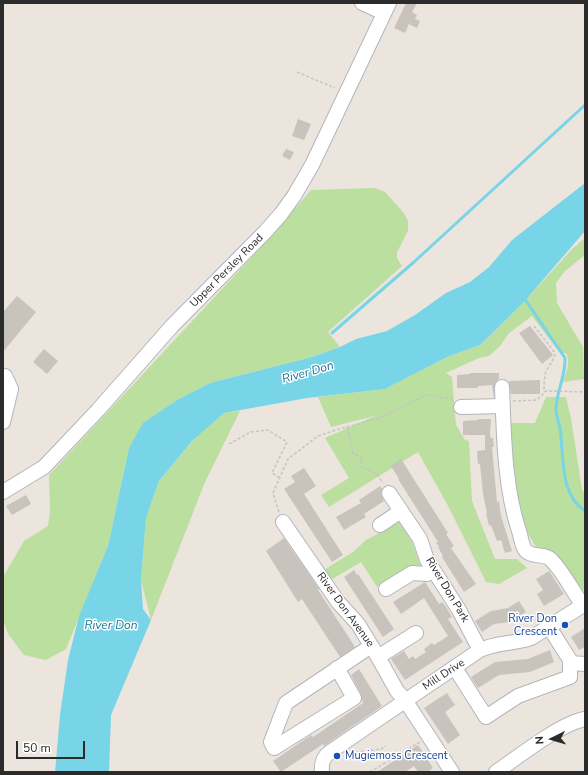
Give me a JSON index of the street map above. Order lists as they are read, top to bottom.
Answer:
{
  "streets": {
    "street": [
      "Upper Persley Road",
      "River Don Park",
      "River Don Avenue",
      "Mill Drive"
    ]
  },
  "crossings": [
    ["River Don Park", "Mill Drive"],
    ["River Don Avenue", "Mill Drive"]
  ],
  "water": ["River Don"],
  "places": ["River Don Crescent", "Mugiemoss Crescent"],
  "scale_bar": "50 m",
  "north": "left"
}
